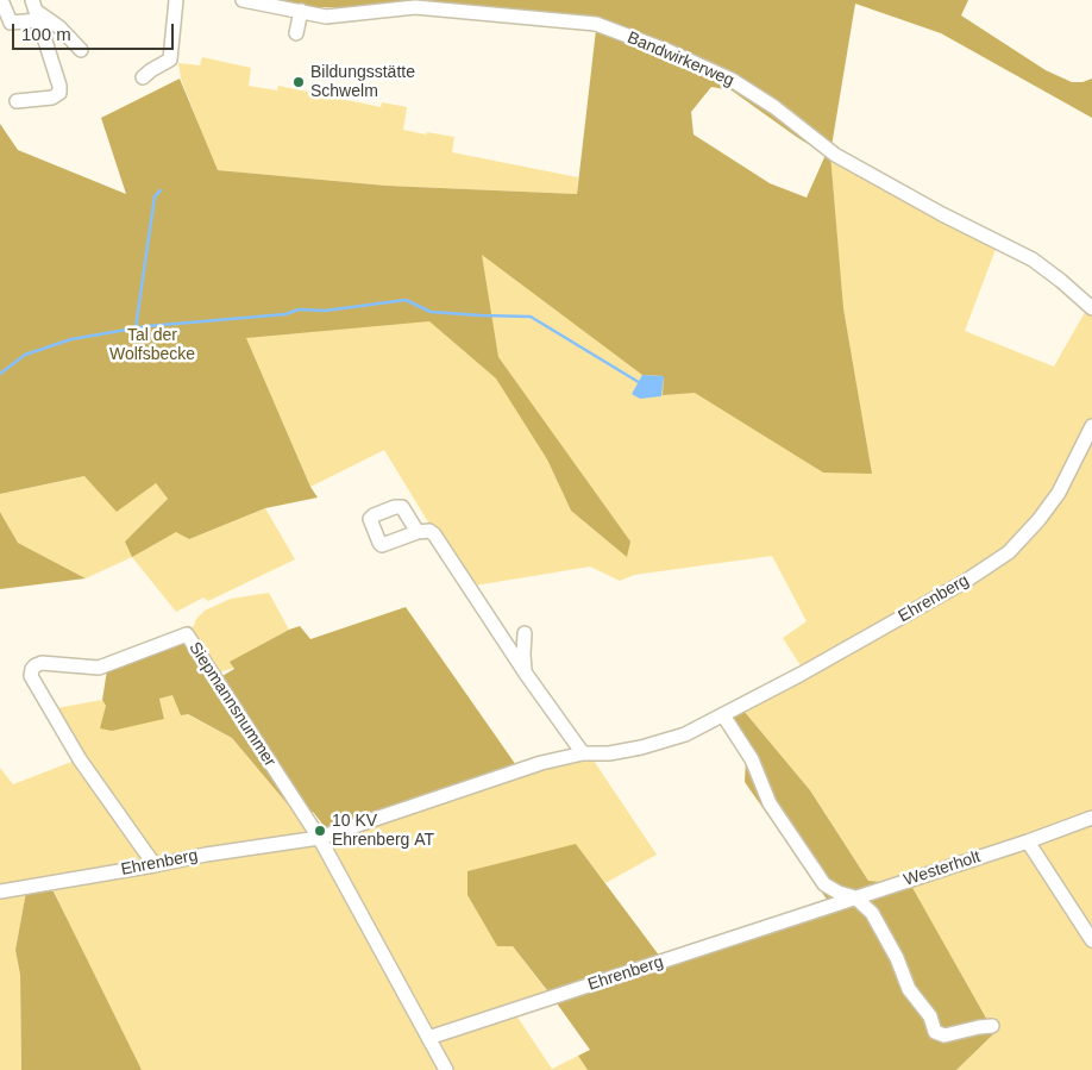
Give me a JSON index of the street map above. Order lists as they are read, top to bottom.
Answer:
{
  "streets": {
    "street": [
      "Bandwirkerweg",
      "Ehrenberg",
      "Siepmannsnummer",
      "Westerholt"
    ]
  },
  "crossings": [
    ["Ehrenberg", "Siepmannsnummer"],
    ["Ehrenberg", "Westerholt"]
  ],
  "parks": ["Tal der Wolfsbecke"],
  "places": ["Bildungsstätte Schwelm", "10 KV Ehrenberg AT"],
  "scale_bar": "100 m"
}
